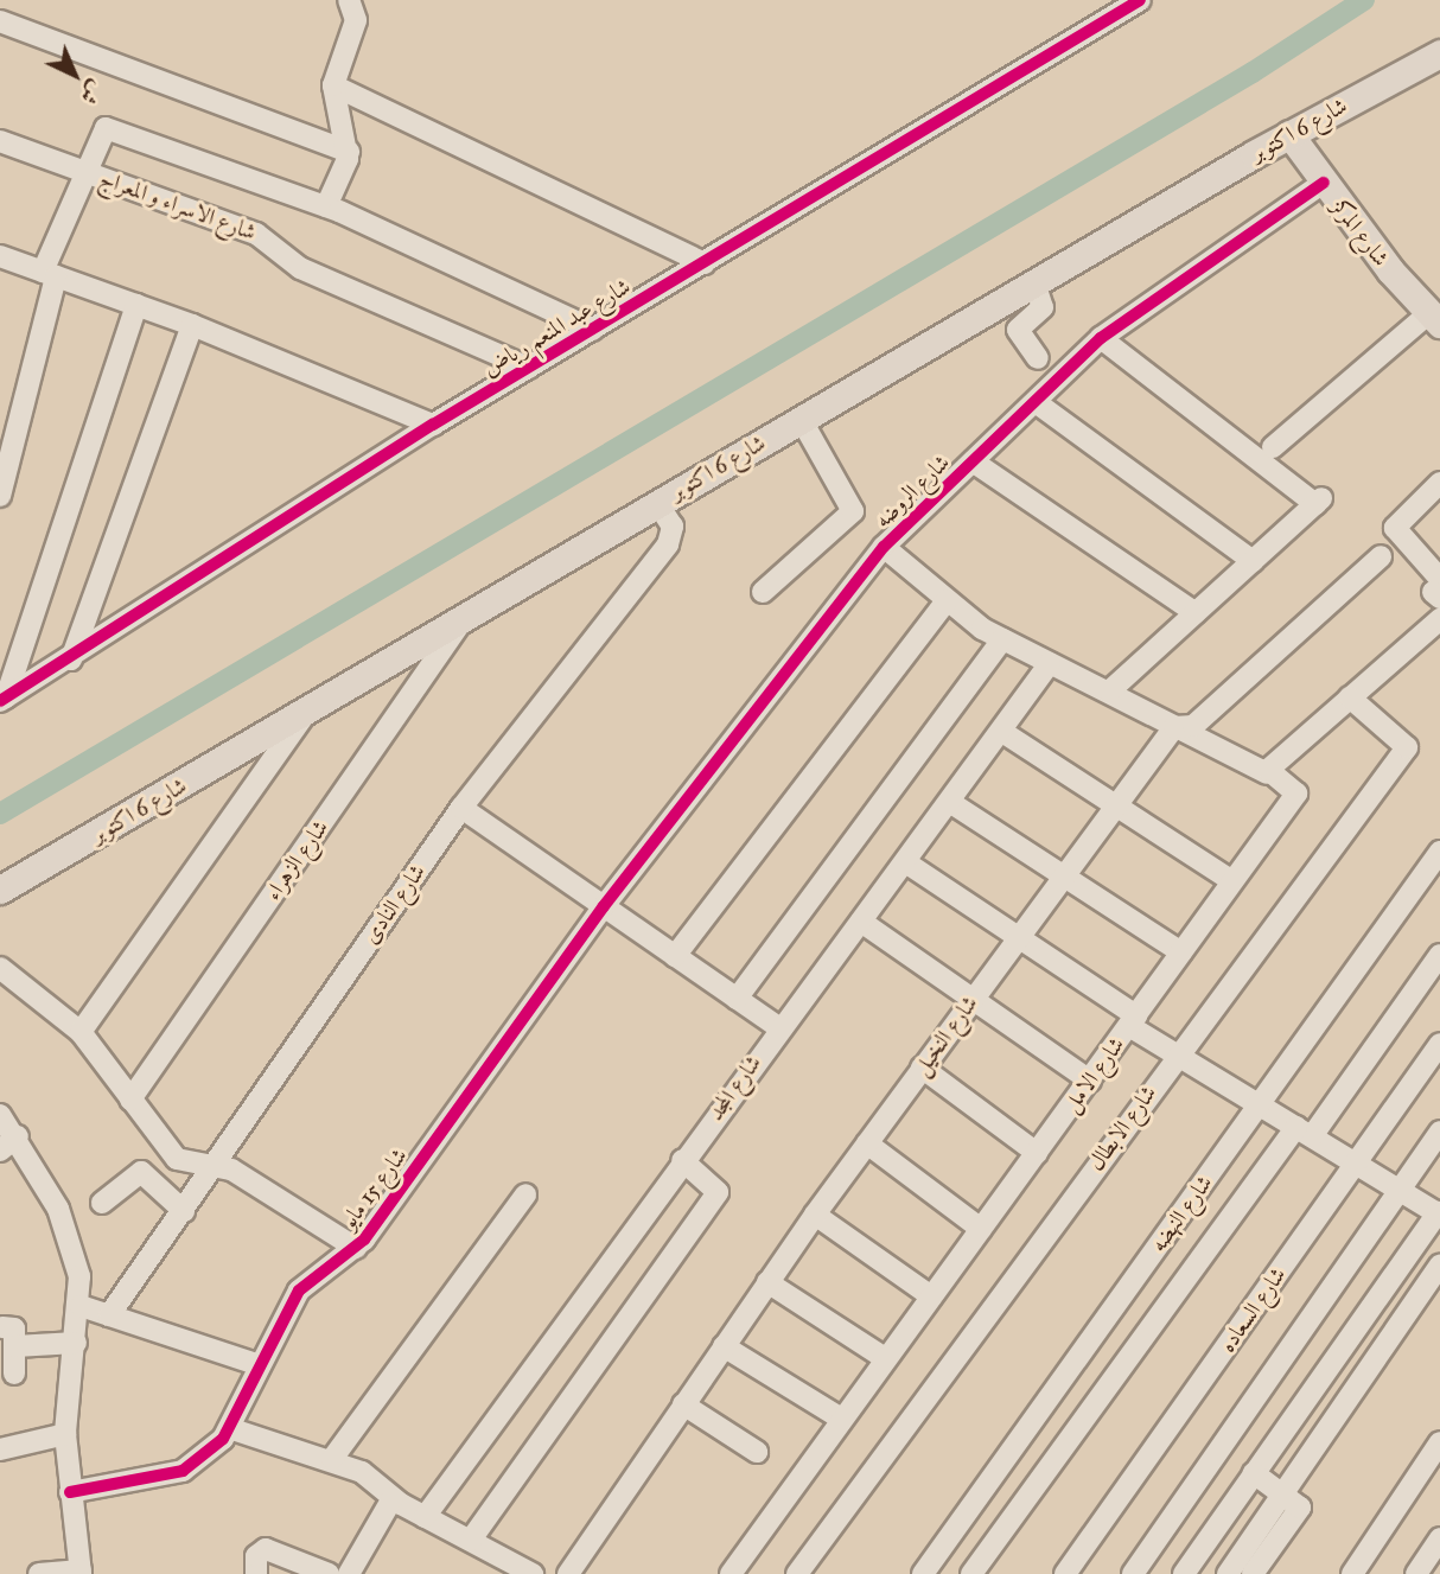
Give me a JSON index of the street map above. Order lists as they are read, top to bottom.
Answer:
{
  "streets": {
    "main road": ["شارع 6 اكتوبر", "شارع المركز"],
    "street": [
      "شارع الاسراء و المعراج",
      "شارع عبد المنعم رياض",
      "شارع الروضه",
      "شارع الزهراء",
      "شارع النادى",
      "شارع النخيل",
      "شارع الامل",
      "شارع المجد",
      "شارع الابطال",
      "شارع 15 مايو",
      "شارع النهضه",
      "شارع السعاده"
    ]
  },
  "crossings": [
    ["شارع 6 اكتوبر", "شارع المركز"],
    ["شارع 6 اكتوبر", "شارع الزهراء"],
    ["شارع 6 اكتوبر", "شارع النادى"],
    ["شارع الاسراء و المعراج", "شارع عبد المنعم رياض"],
    ["شارع المركز", "شارع الروضه"],
    ["شارع الروضه", "شارع 15 مايو"]
  ],
  "north": "bottom right"
}
